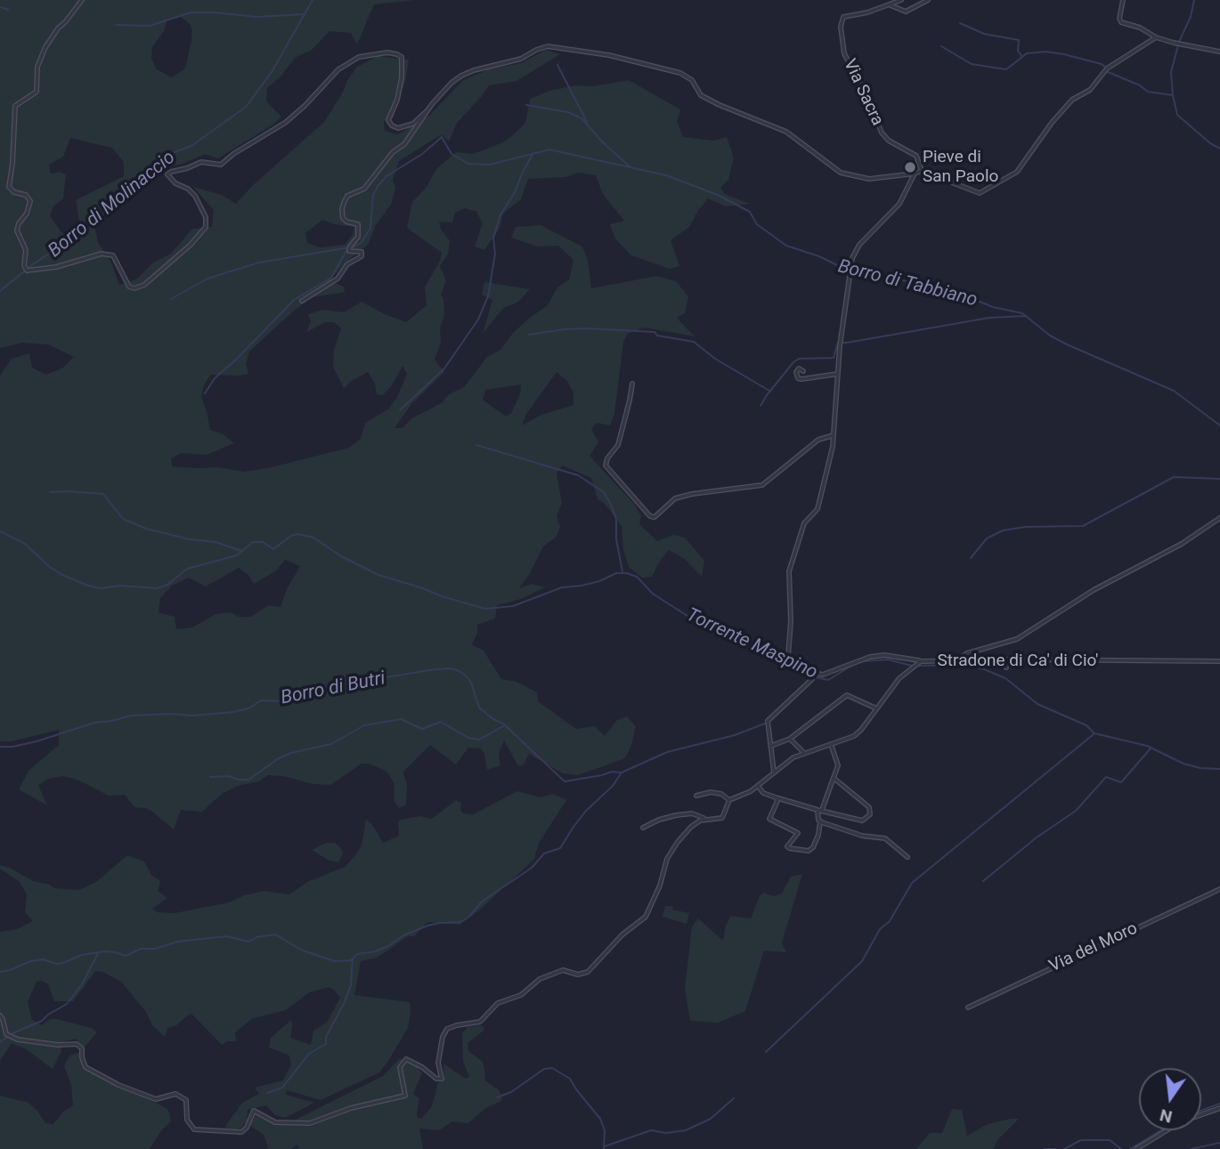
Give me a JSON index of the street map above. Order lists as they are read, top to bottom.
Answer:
{
  "streets": {
    "street": ["Via Sacra", "Stradone di Ca' di Cio'", "Via del Moro"]
  },
  "water": [
    "Borro di Molinaccio",
    "Borro di Tabbiano",
    "Torrente Maspino",
    "Borro di Butri"
  ],
  "places": ["Pieve di San Paolo"],
  "north": "bottom"
}
